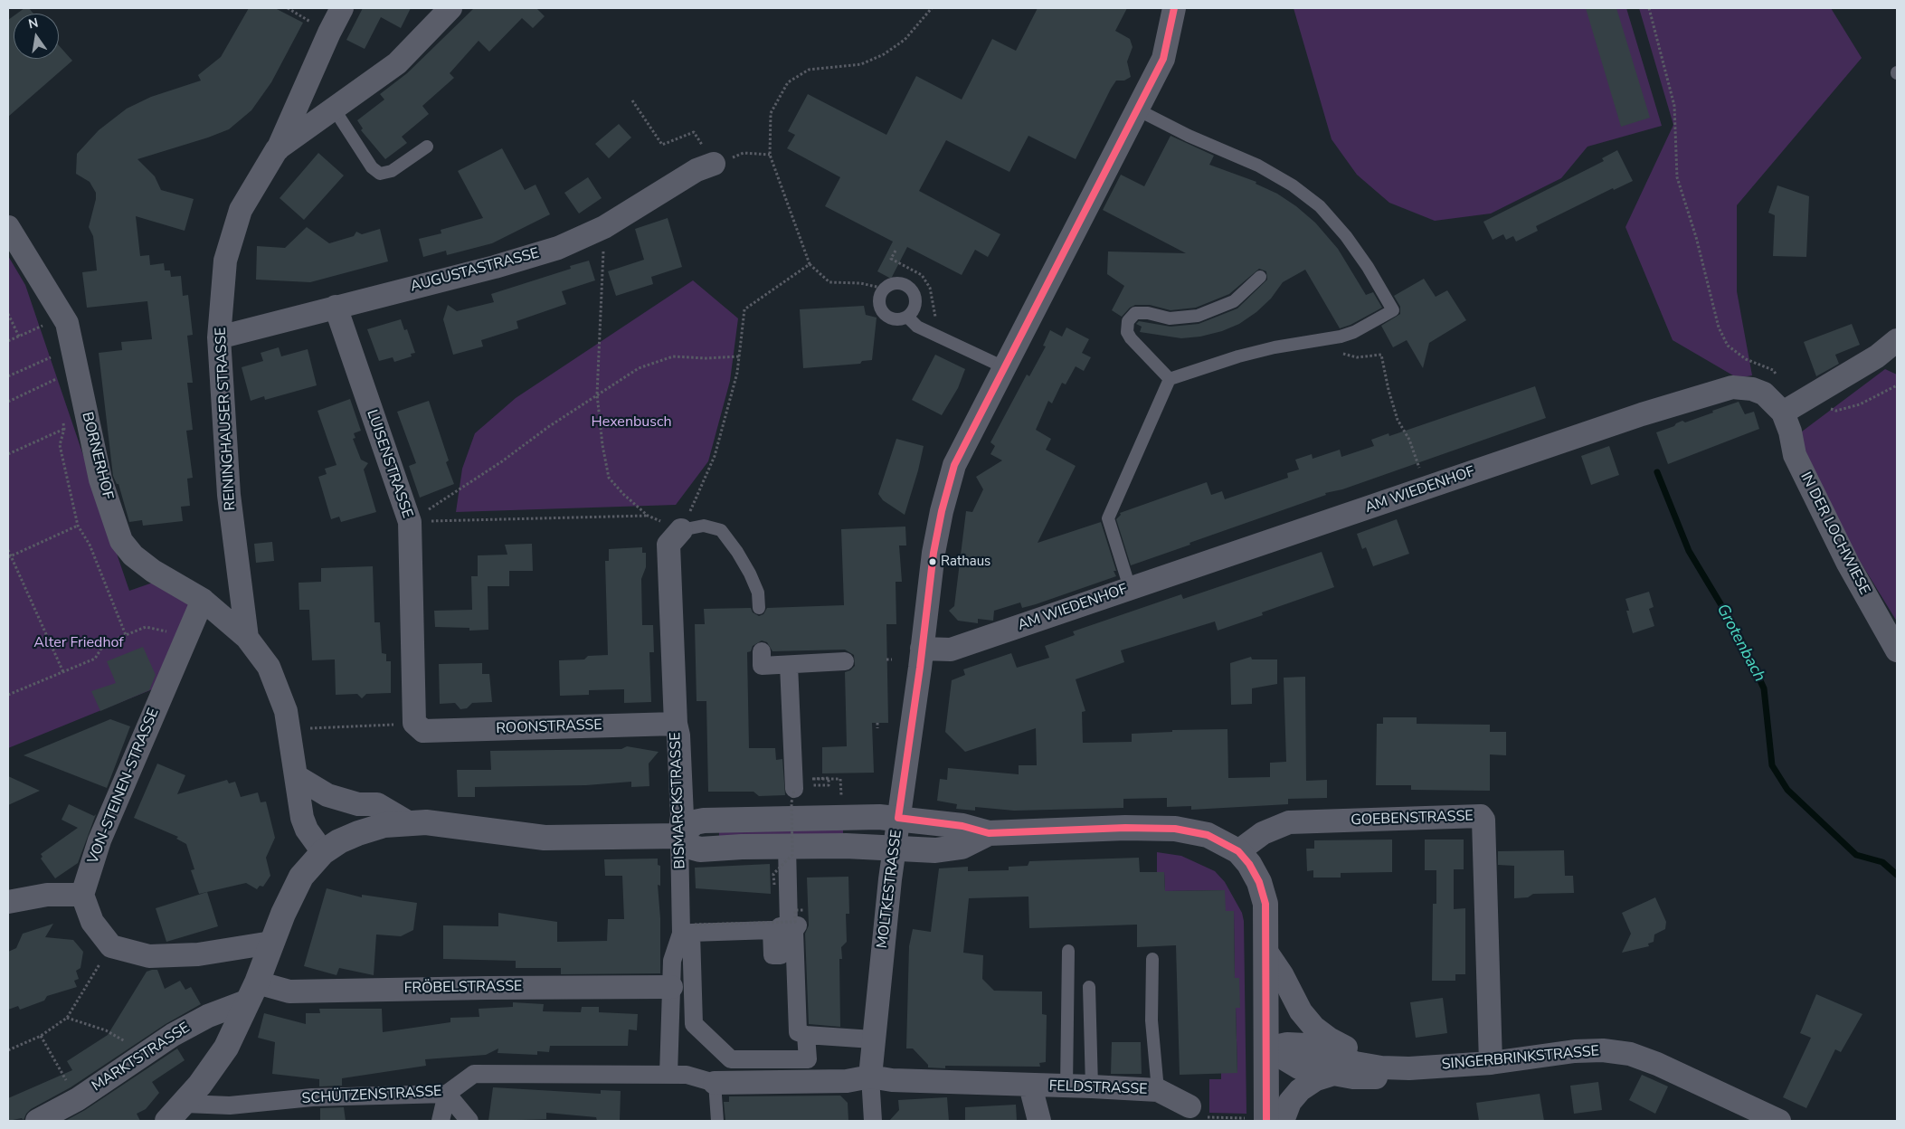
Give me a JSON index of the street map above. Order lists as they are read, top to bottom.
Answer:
{
  "streets": {
    "street": [
      "AUGUSTASTRASSE",
      "REININGHAUSER STRASSE",
      "BORNERHOF",
      "LUISENSTRASSE",
      "AM WIEDENHOF",
      "IN DER LOCHWIESE",
      "ROONSTRASSE",
      "VON-STEINEN-STRASSE",
      "BISMARCKSTRASSE",
      "GOEBENSTRASSE",
      "MOLTKESTRASSE",
      "FRÖBELSTRASSE",
      "MARKTSTRASSE",
      "SINGERBRINKSTRASSE",
      "FELDSTRASSE",
      "SCHÜTZENSTRASSE"
    ]
  },
  "crossings": [
    ["AUGUSTASTRASSE", "REININGHAUSER STRASSE"],
    ["AUGUSTASTRASSE", "LUISENSTRASSE"],
    ["REININGHAUSER STRASSE", "BORNERHOF"],
    ["BORNERHOF", "VON-STEINEN-STRASSE"],
    ["LUISENSTRASSE", "ROONSTRASSE"],
    ["AM WIEDENHOF", "IN DER LOCHWIESE"],
    ["AM WIEDENHOF", "MOLTKESTRASSE"],
    ["ROONSTRASSE", "BISMARCKSTRASSE"],
    ["BISMARCKSTRASSE", "FRÖBELSTRASSE"],
    ["BISMARCKSTRASSE", "SCHÜTZENSTRASSE"],
    ["GOEBENSTRASSE", "SINGERBRINKSTRASSE"],
    ["MOLTKESTRASSE", "FELDSTRASSE"],
    ["MOLTKESTRASSE", "SCHÜTZENSTRASSE"],
    ["FRÖBELSTRASSE", "MARKTSTRASSE"],
    ["FELDSTRASSE", "SCHÜTZENSTRASSE"]
  ],
  "water": ["Grotenbach"],
  "parks": ["Hexenbusch", "Alter Friedhof"],
  "places": ["Rathaus"],
  "north": "top"
}
